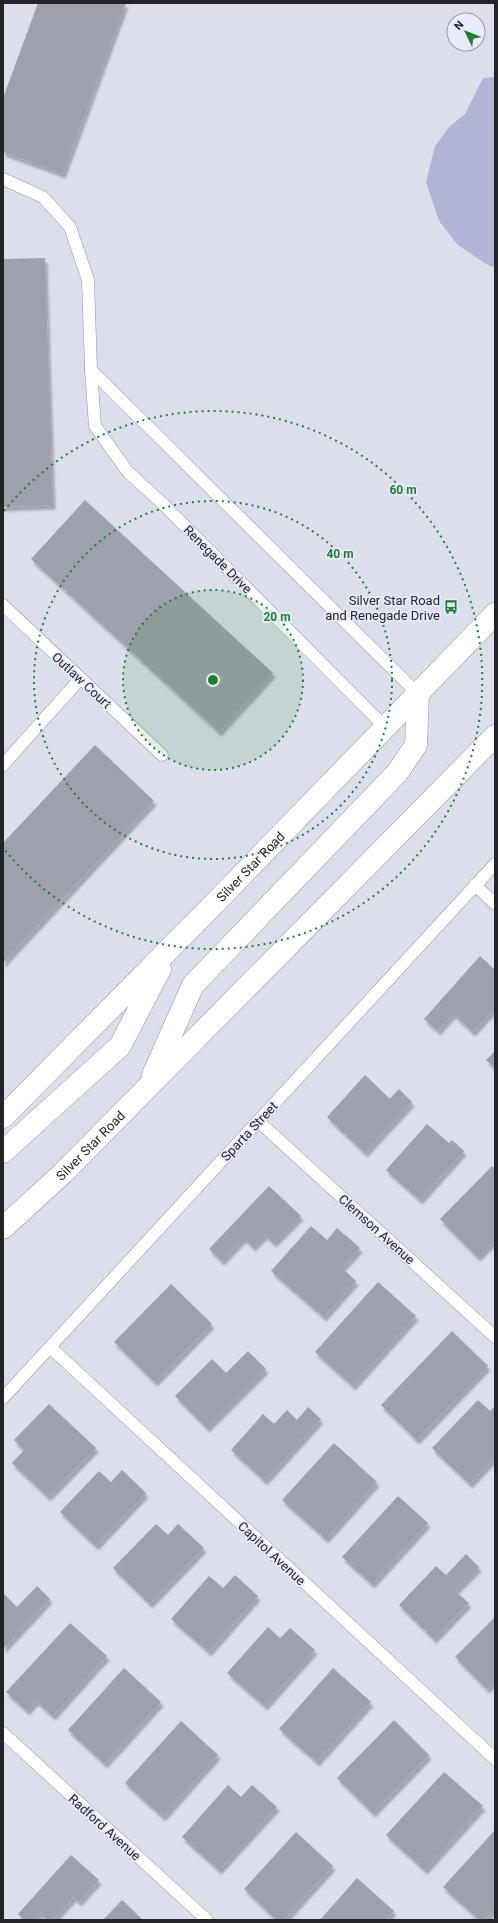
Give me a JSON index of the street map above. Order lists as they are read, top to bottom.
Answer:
{
  "streets": {
    "main road": ["Silver Star Road"],
    "lane": [
      "Renegade Drive",
      "Outlaw Court",
      "Sparta Street",
      "Clemson Avenue",
      "Capitol Avenue",
      "Radford Avenue"
    ]
  },
  "crossings": [
    ["Renegade Drive", "Silver Star Road"],
    ["Sparta Street", "Clemson Avenue"],
    ["Sparta Street", "Capitol Avenue"]
  ],
  "places": {
    "bus stop": ["Silver Star Road and Renegade Drive"]
  },
  "north": "top left",
  "rings": ["60 m", "40 m", "20 m"]
}
